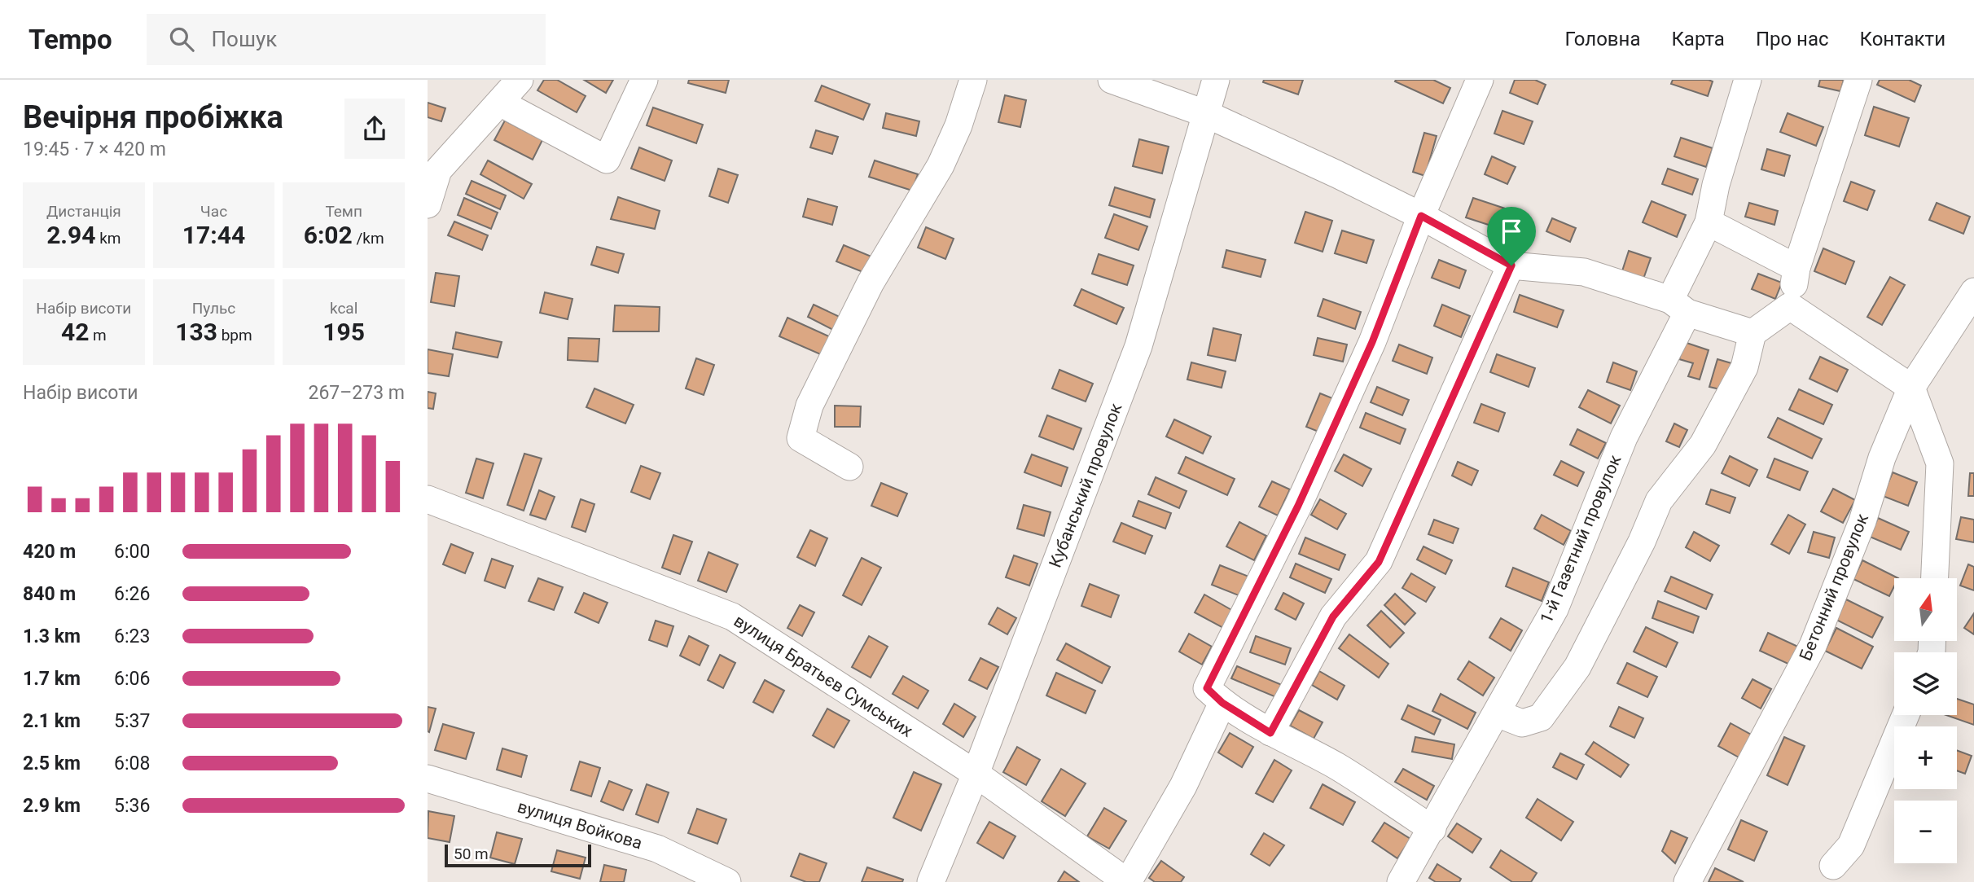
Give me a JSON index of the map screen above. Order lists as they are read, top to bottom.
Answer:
{
  "streets": {
    "street": [
      "Кубанський провулок",
      "1-й Газетний провулок",
      "Бетонний провулок",
      "вулиця Братьєв Сумських",
      "вулиця Войкова"
    ]
  },
  "crossings": [
    ["Кубанський провулок", "вулиця Братьєв Сумських"]
  ],
  "scale_bar": "50 m",
  "north": "top",
  "page": {
    "header": "Tempo",
    "search": "Пошук",
    "nav": [
      "Головна",
      "Карта",
      "Про нас",
      "Контакти"
    ],
    "heading": ["Вечірня пробіжка", "19:45 · 7 × 420 m"],
    "stats": [
      ["Дистанція", "2.94 km"],
      ["Час", "17:44"],
      ["Темп", "6:02 /km"],
      ["Набір висоти", "42 m"],
      ["Пульс", "133 bpm"],
      ["kcal", "195"]
    ],
    "chart": ["Набір висоти", "267–273 m"],
    "list": [
      {
        "name": "420 m",
        "note": "6:00"
      },
      {
        "name": "840 m",
        "note": "6:26"
      },
      {
        "name": "1.3 km",
        "note": "6:23"
      },
      {
        "name": "1.7 km",
        "note": "6:06"
      },
      {
        "name": "2.1 km",
        "note": "5:37"
      },
      {
        "name": "2.5 km",
        "note": "6:08"
      },
      {
        "name": "2.9 km",
        "note": "5:36"
      }
    ],
    "map_buttons": ["+", "−"],
    "scale": "50 m"
  }
}
